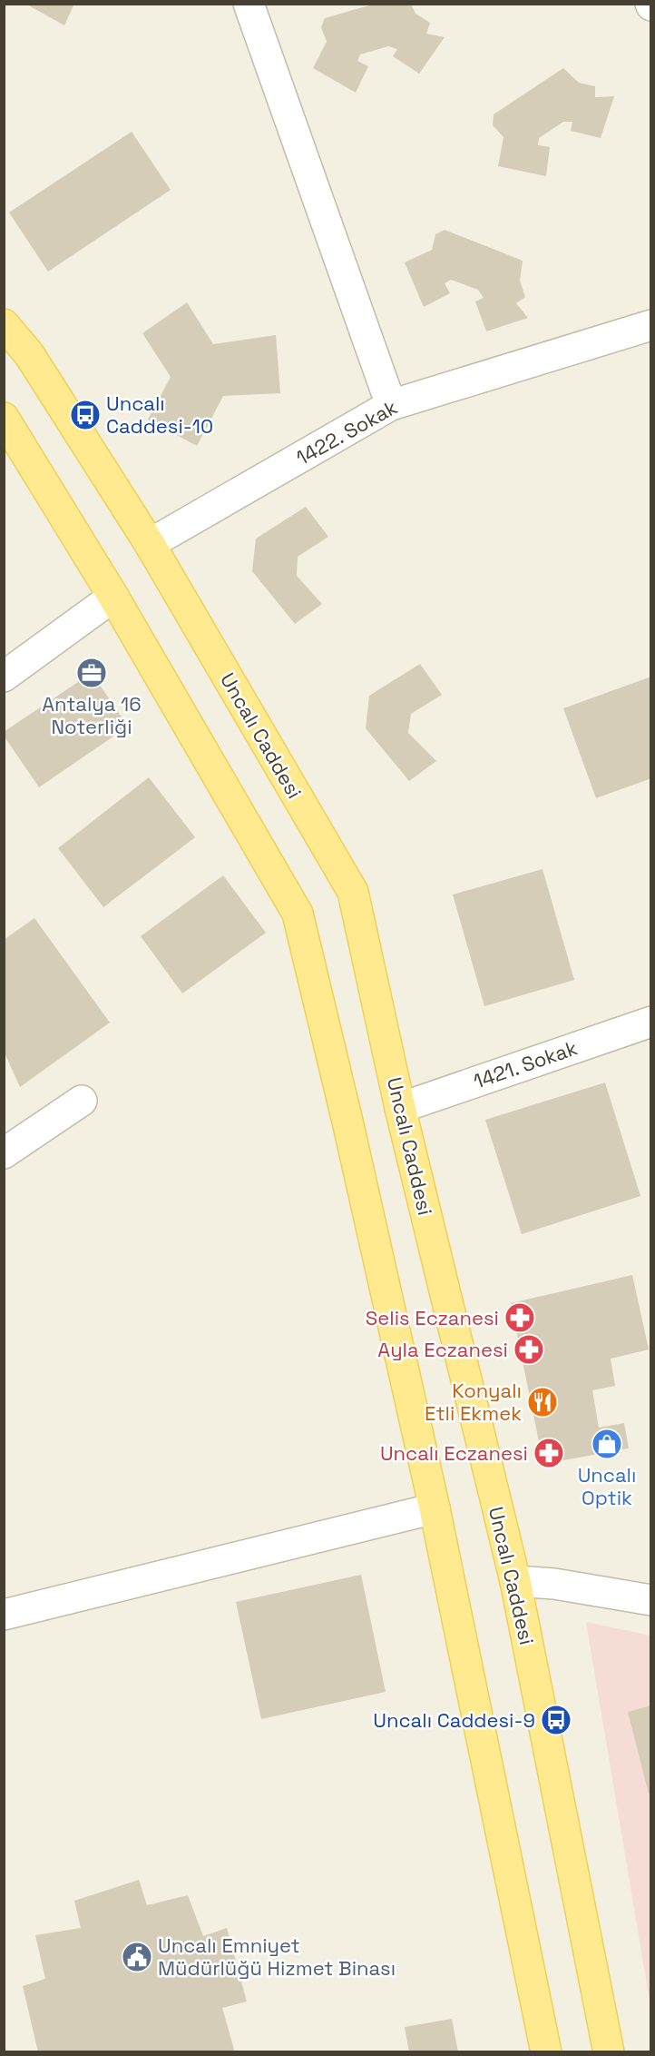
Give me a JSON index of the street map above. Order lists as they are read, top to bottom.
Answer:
{
  "streets": {
    "main road": ["Uncalı Caddesi"],
    "street": ["1422. Sokak", "1421. Sokak"]
  },
  "crossings": [
    ["1422. Sokak", "Uncalı Caddesi"],
    ["Uncalı Caddesi", "1421. Sokak"]
  ],
  "places": {
    "bus stop": ["Uncalı Caddesi-10", "Uncalı Caddesi-9"],
    "office": ["Antalya 16 Noterliği"],
    "pharmacy": ["Selis Eczanesi", "Ayla Eczanesi", "Uncalı Eczanesi"],
    "restaurant": ["Konyalı Etli Ekmek"],
    "shop": ["Uncalı Optik"],
    "public building": ["Uncalı Emniyet Müdürlüğü Hizmet Binası"]
  }
}
